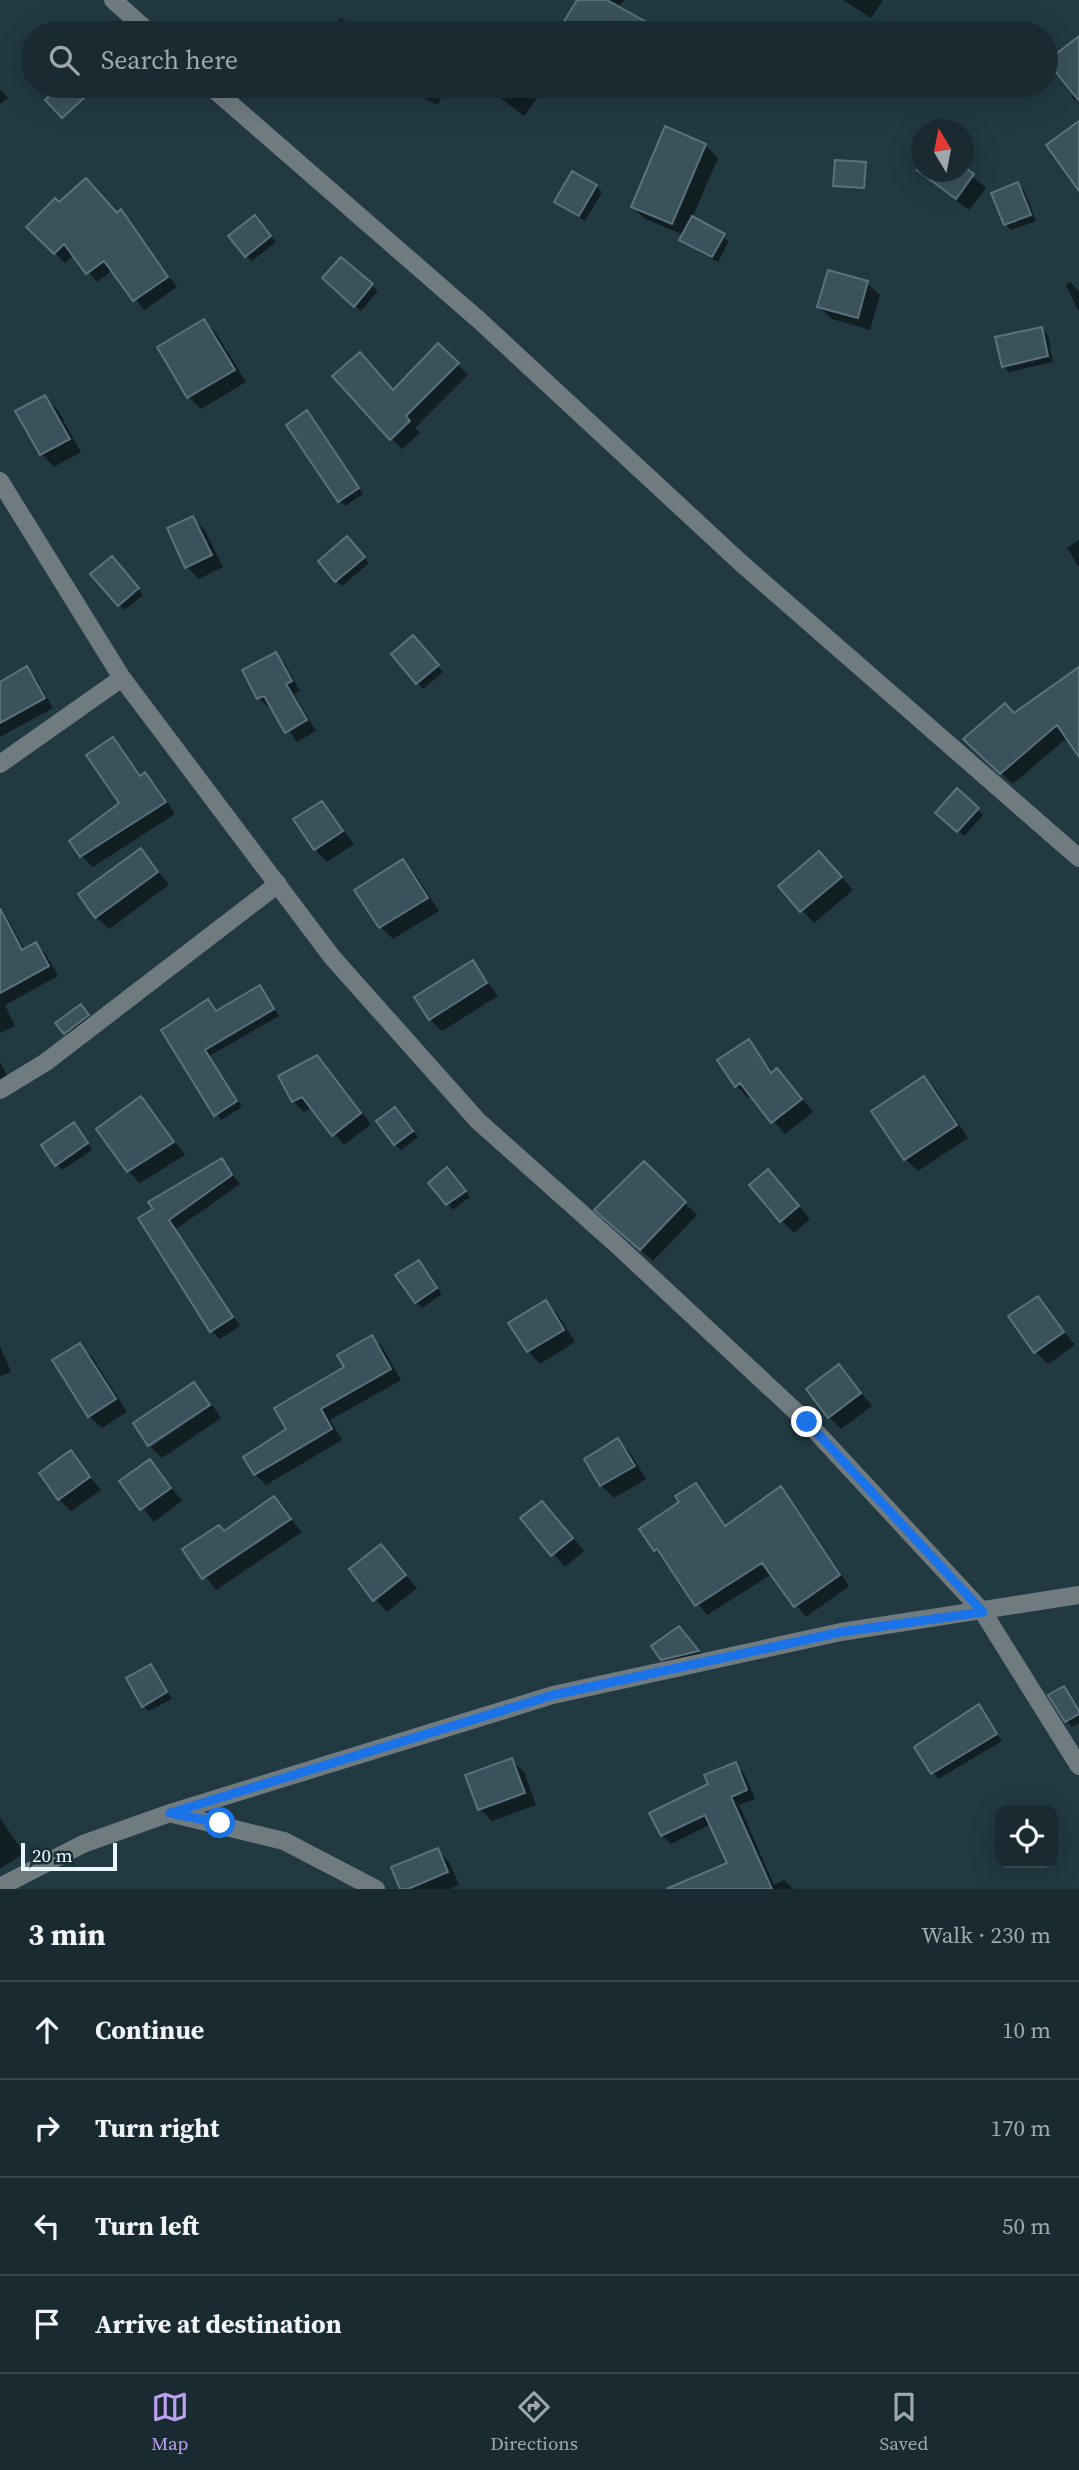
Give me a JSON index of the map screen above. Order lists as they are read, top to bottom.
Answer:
{
  "scale_bar": "20 m",
  "north": "top",
  "page": {
    "search": "Search here",
    "scale": "20 m",
    "heading": ["3 min", "Walk · 230 m"],
    "list": [
      ["Continue", "10 m"],
      ["Turn right", "170 m"],
      ["Turn left", "50 m"],
      "Arrive at destination"
    ],
    "nav": ["Map", "Directions", "Saved"]
  }
}
